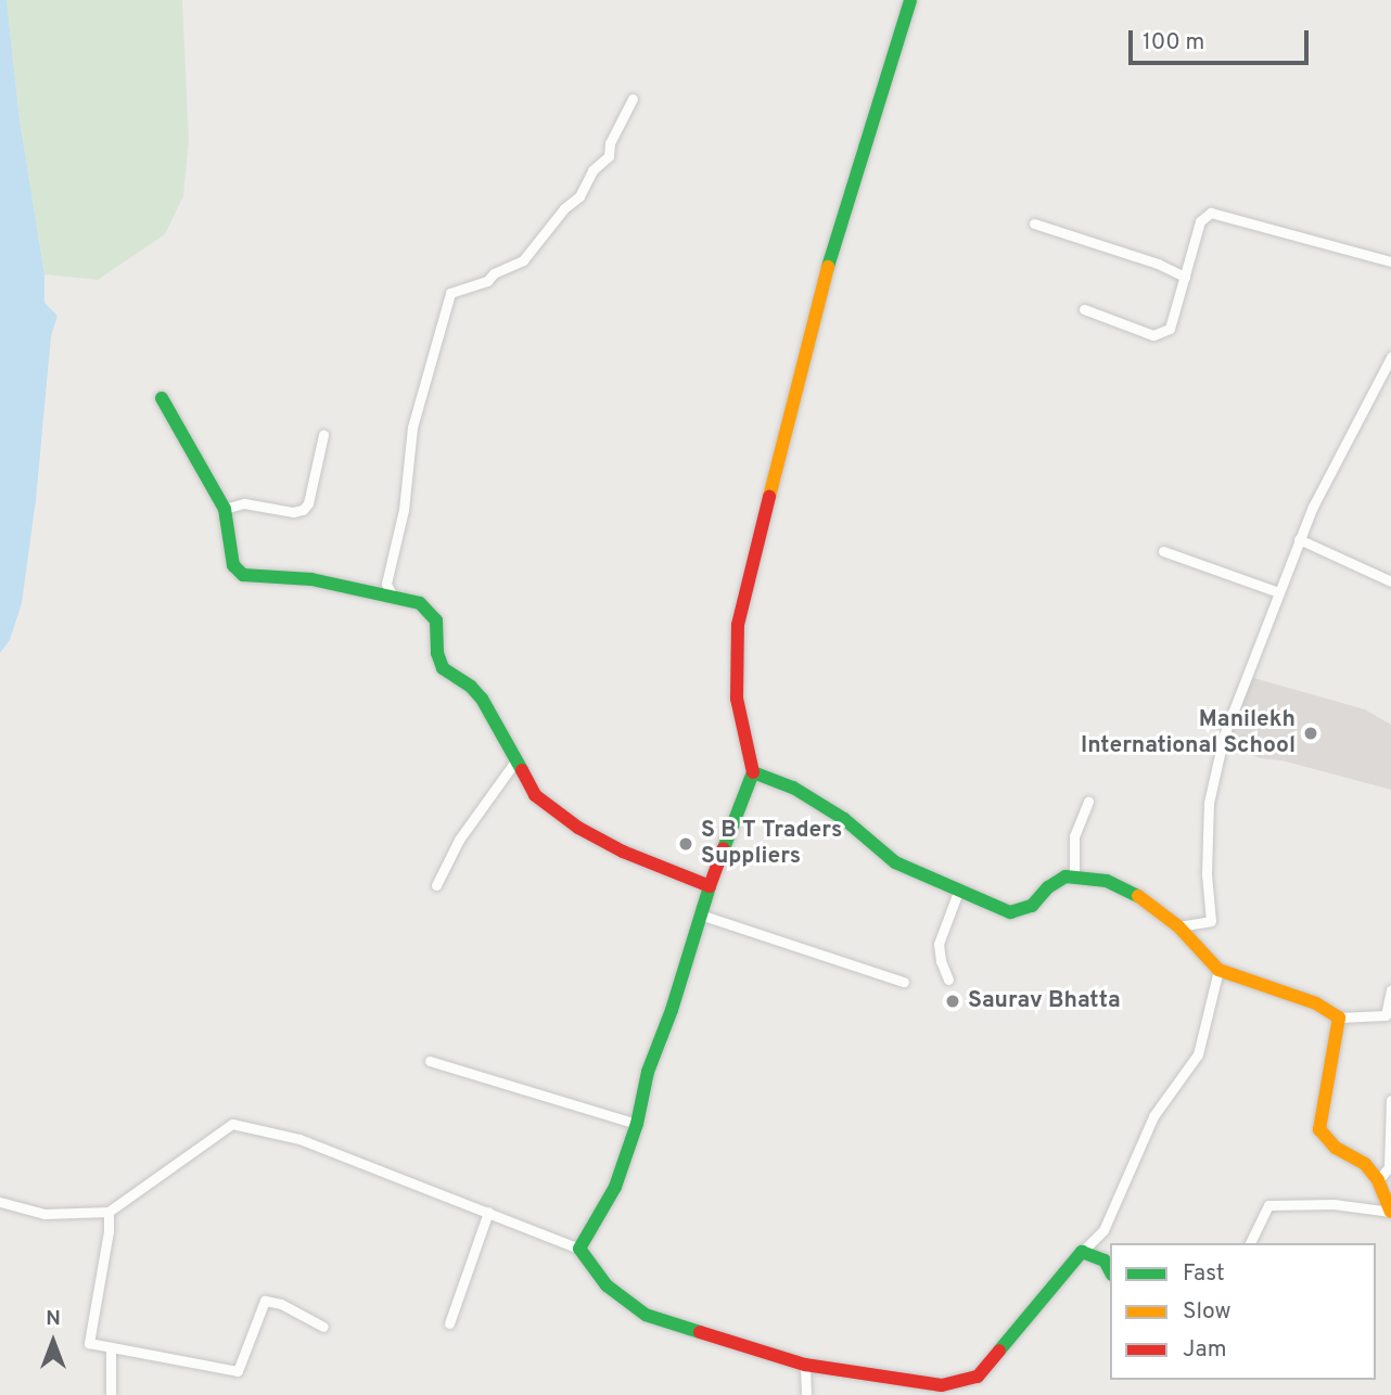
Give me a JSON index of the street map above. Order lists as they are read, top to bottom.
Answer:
{
  "places": ["Manilekh International School", "S B T Traders Suppliers", "Saurav Bhatta"],
  "legend": ["Fast", "Slow", "Jam"],
  "scale_bar": "100 m",
  "north": "top"
}
